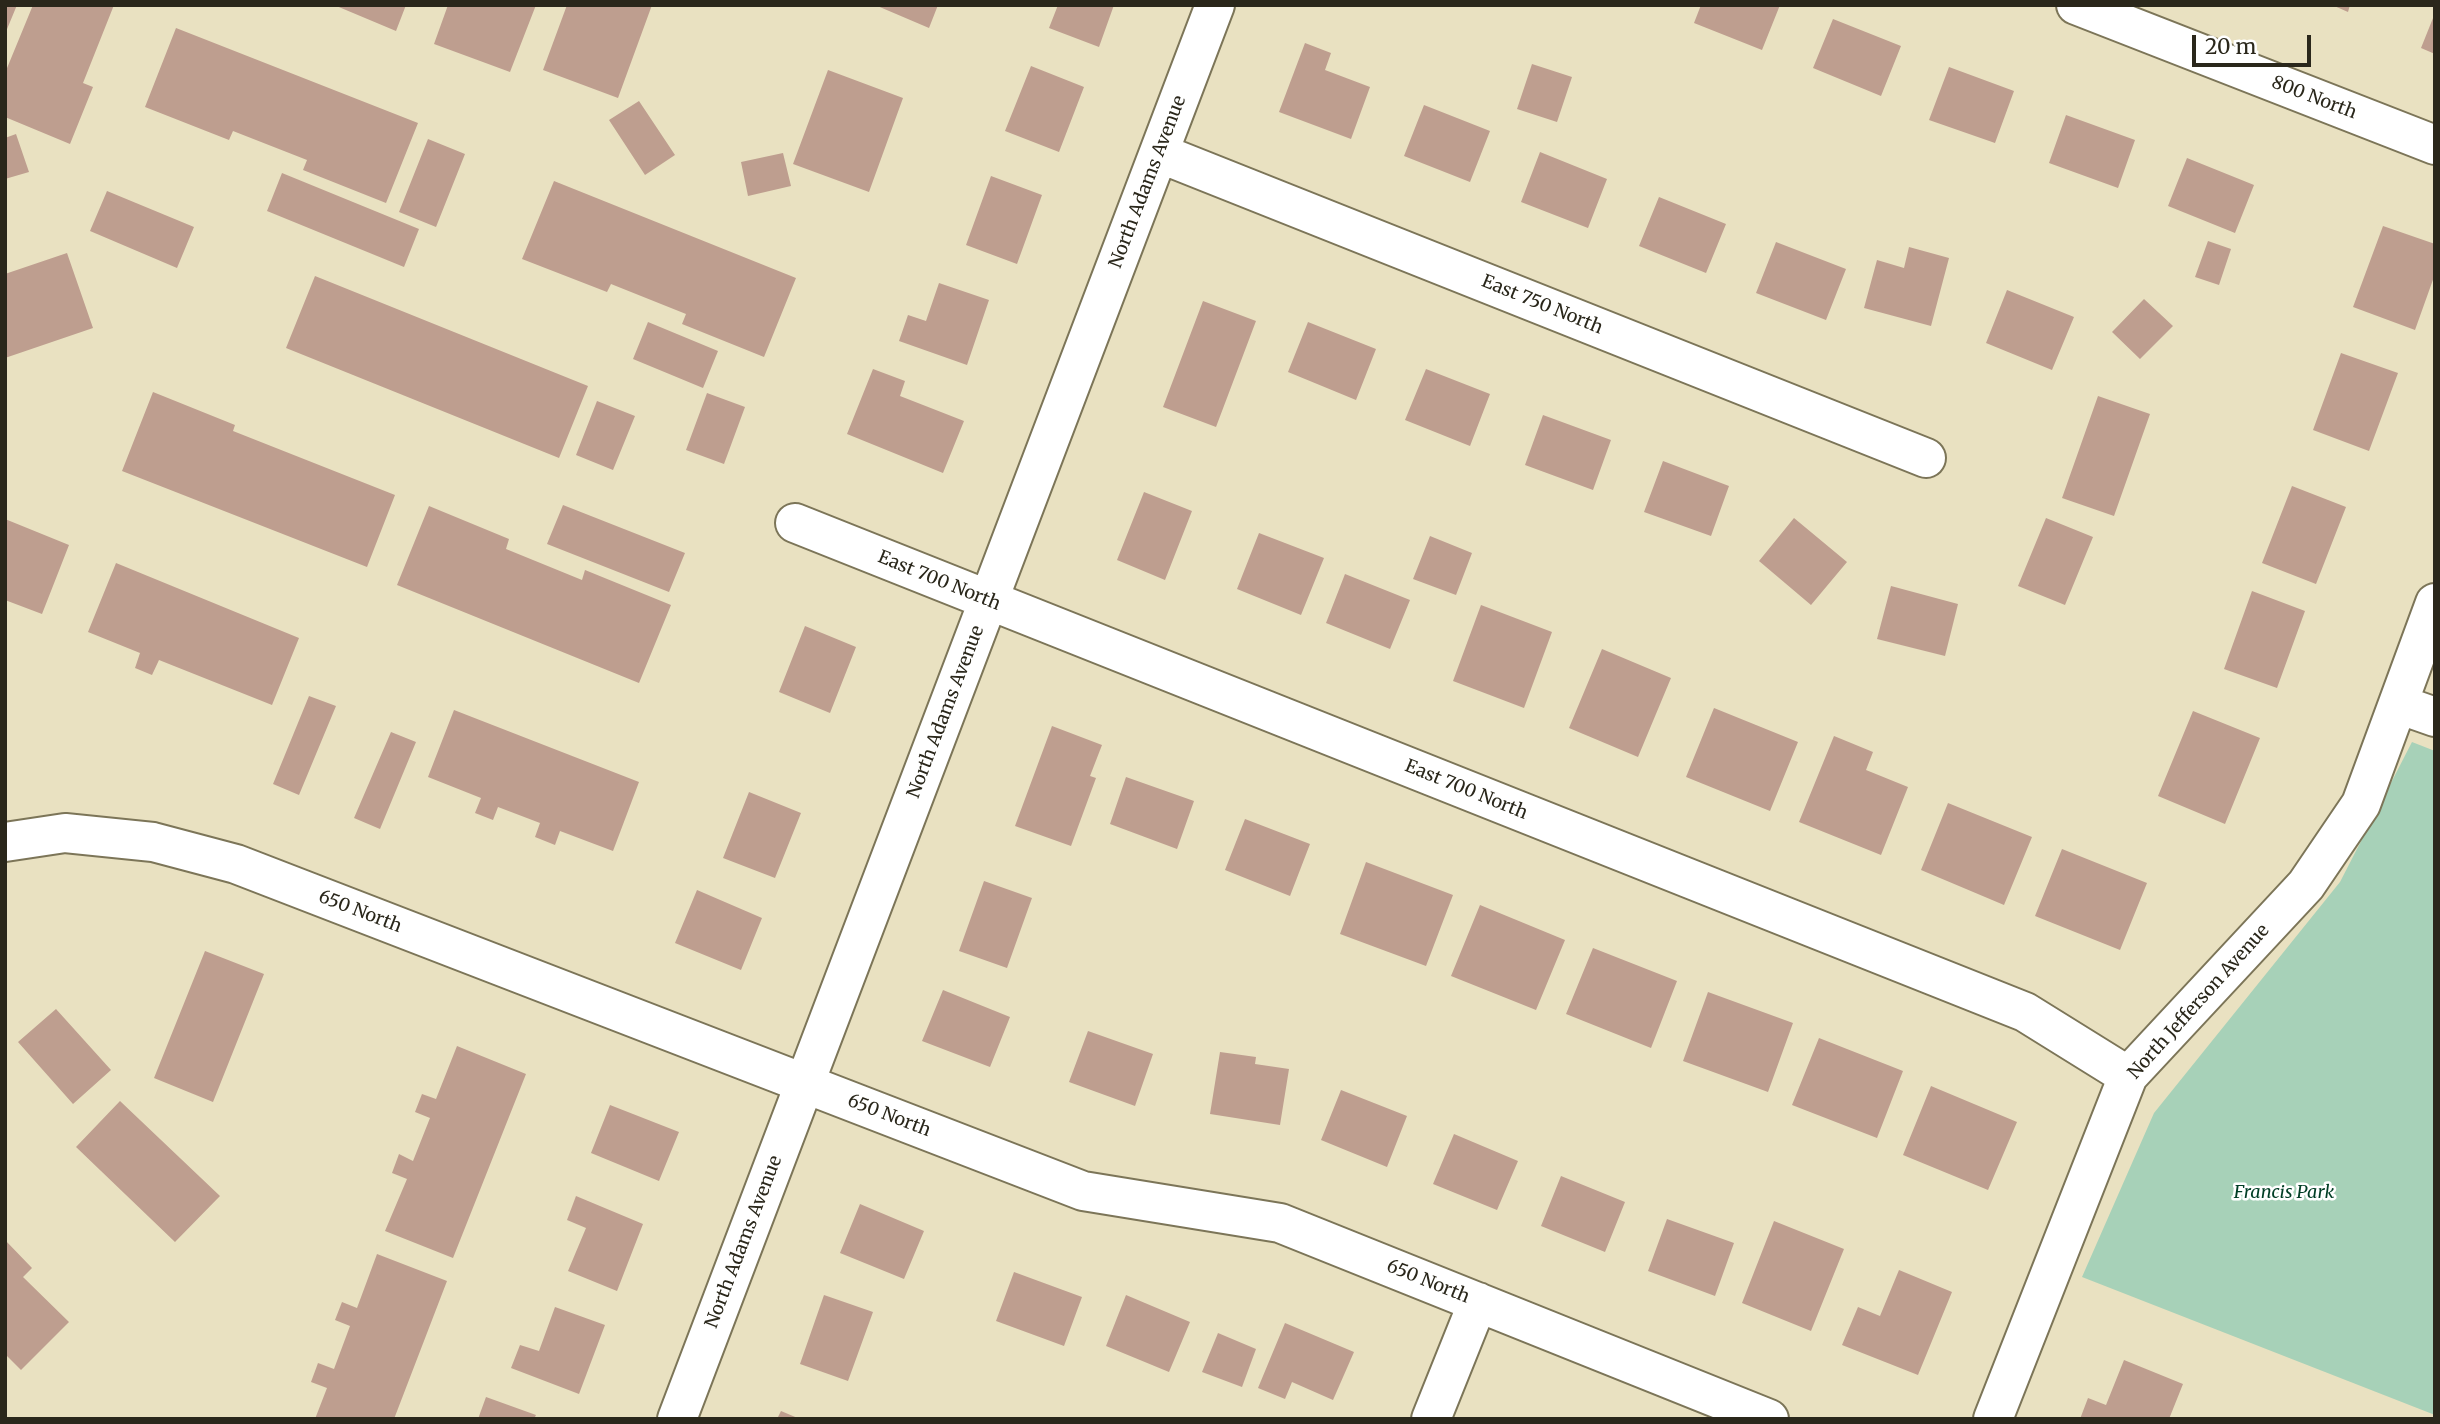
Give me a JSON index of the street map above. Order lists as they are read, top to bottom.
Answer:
{
  "streets": {
    "street": [
      "800 North",
      "North Adams Avenue",
      "East 750 North",
      "East 700 North",
      "650 North",
      "North Jefferson Avenue"
    ]
  },
  "crossings": [
    ["North Adams Avenue", "East 750 North"],
    ["North Adams Avenue", "East 700 North"],
    ["North Adams Avenue", "650 North"],
    ["East 700 North", "North Jefferson Avenue"]
  ],
  "parks": ["Francis Park"],
  "scale_bar": "20 m"
}
